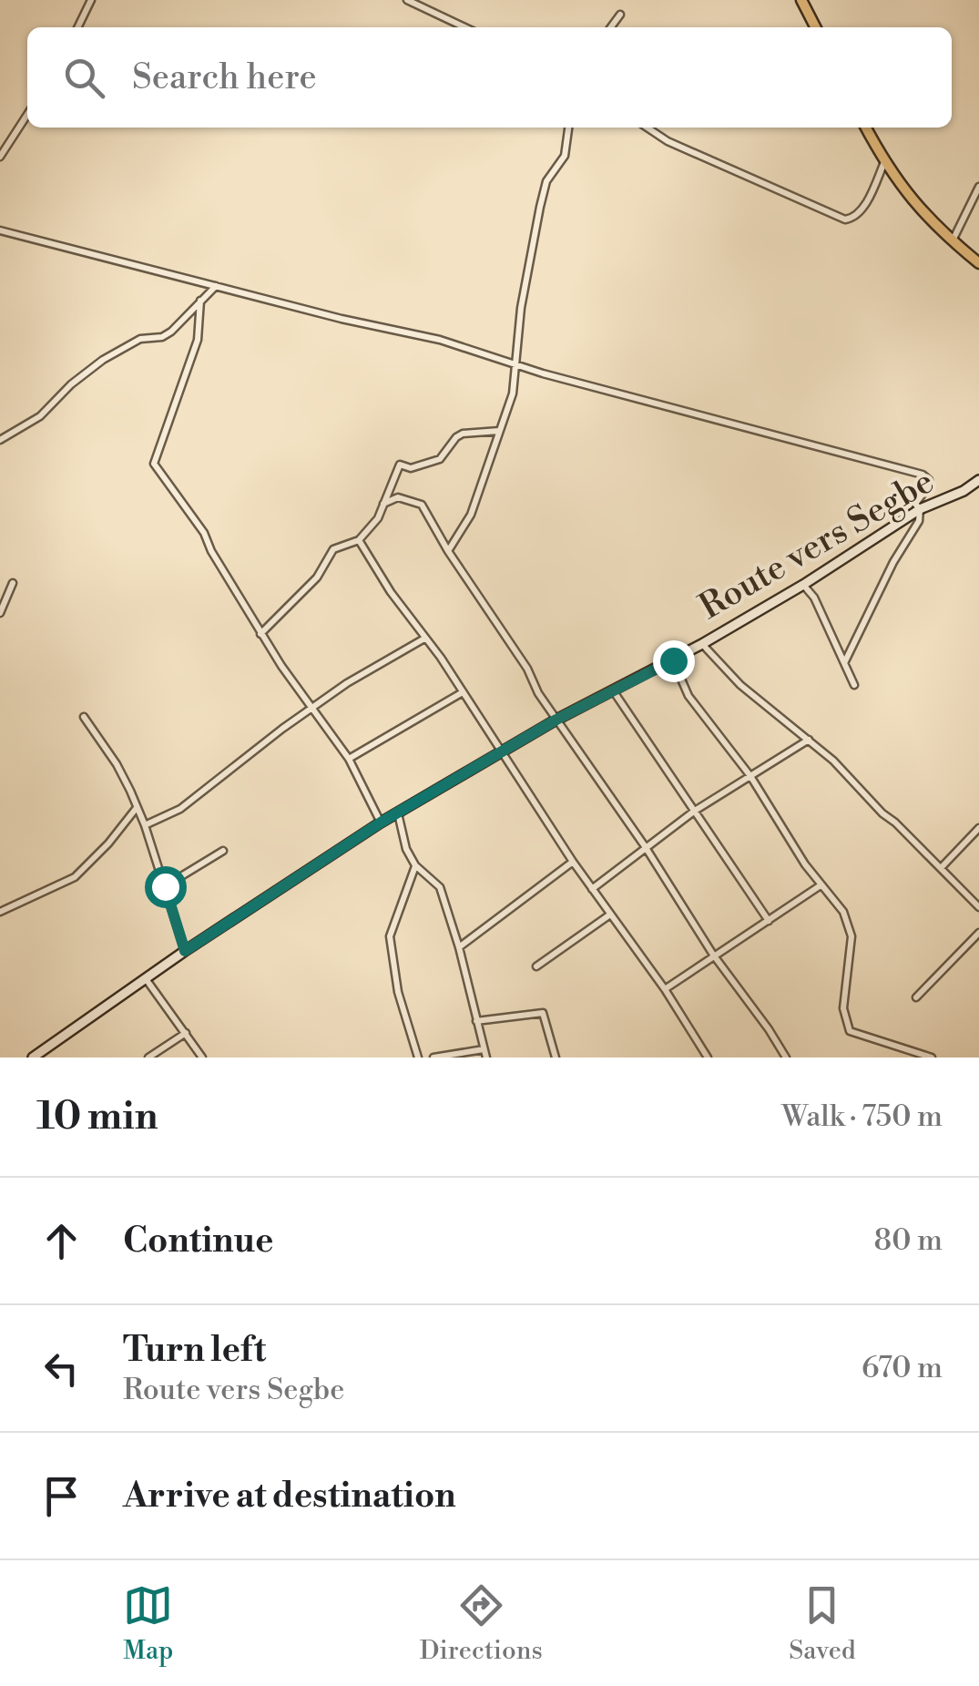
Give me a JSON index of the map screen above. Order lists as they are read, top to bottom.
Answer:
{
  "streets": {
    "main road": ["Route vers Segbe"]
  },
  "page": {
    "search": "Search here",
    "heading": ["10 min", "Walk · 750 m"],
    "list": [
      ["Continue", "80 m"],
      ["Turn left", "Route vers Segbe", "670 m"],
      "Arrive at destination"
    ],
    "nav": ["Map", "Directions", "Saved"]
  }
}
